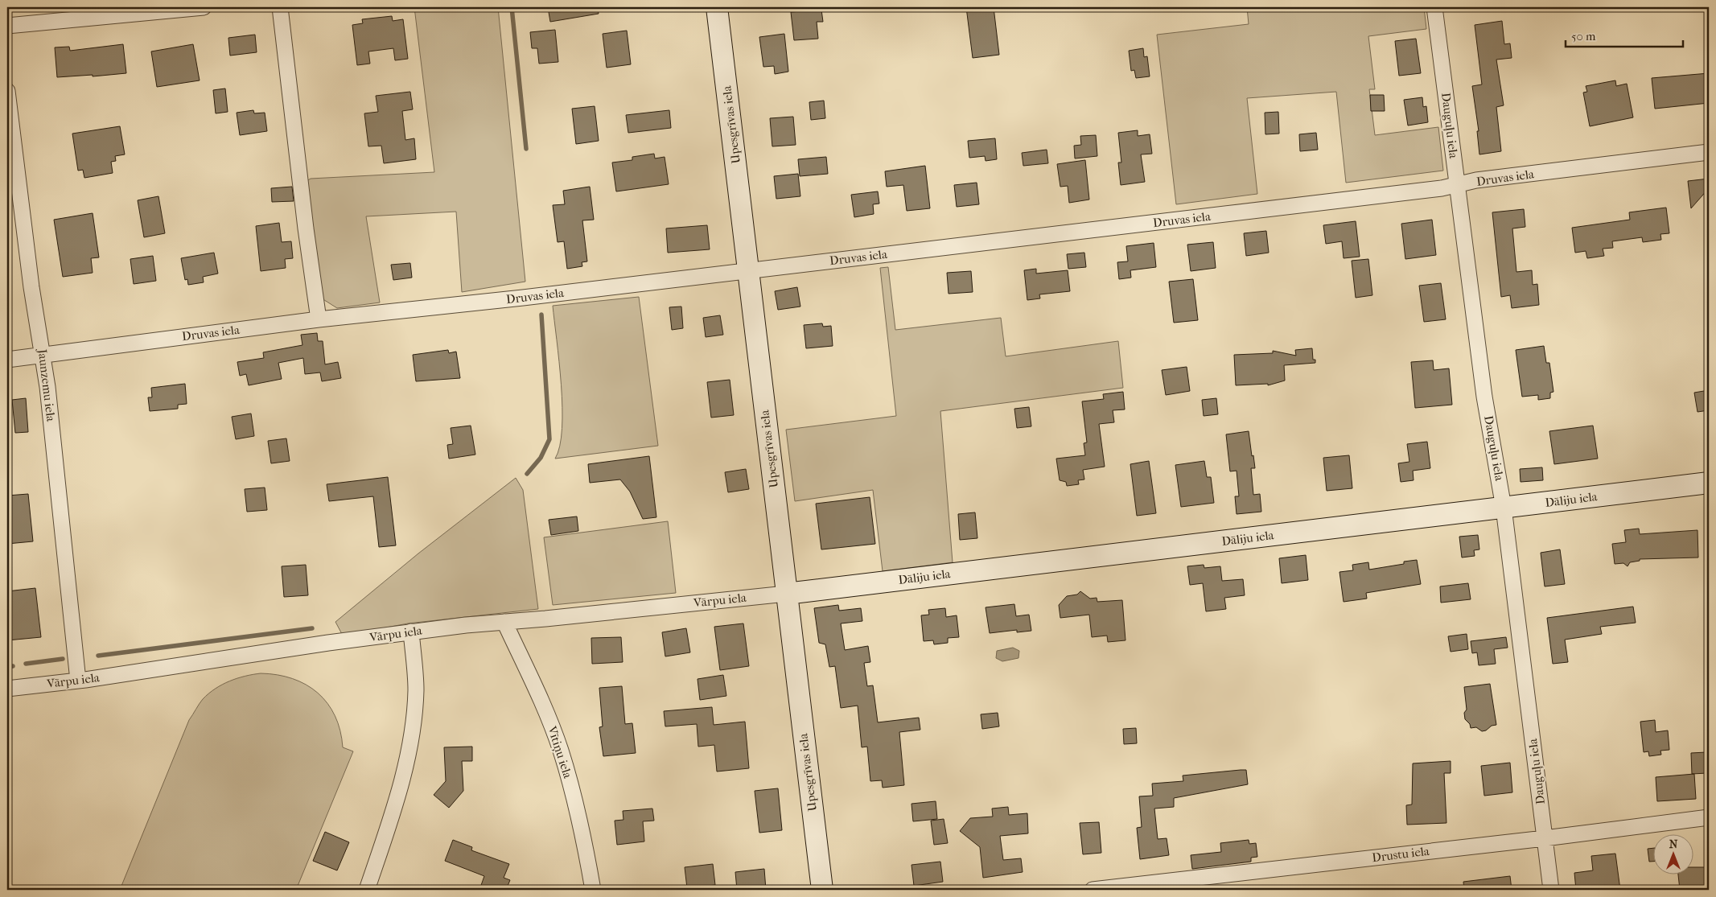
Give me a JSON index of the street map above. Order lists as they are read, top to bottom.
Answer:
{
  "streets": {
    "street": [
      "Upesgrīvas iela",
      "Dauguļu iela",
      "Druvas iela",
      "Jaunzemu iela",
      "Dāliju iela",
      "Vārpu iela",
      "Vītiņu iela",
      "Drustu iela"
    ]
  },
  "crossings": [
    ["Upesgrīvas iela", "Druvas iela"],
    ["Upesgrīvas iela", "Dāliju iela"],
    ["Upesgrīvas iela", "Vārpu iela"],
    ["Dauguļu iela", "Druvas iela"],
    ["Dauguļu iela", "Dāliju iela"],
    ["Dauguļu iela", "Drustu iela"],
    ["Druvas iela", "Jaunzemu iela"],
    ["Jaunzemu iela", "Vārpu iela"],
    ["Dāliju iela", "Vārpu iela"],
    ["Vārpu iela", "Vītiņu iela"]
  ],
  "scale_bar": "50 m",
  "north": "top"
}
